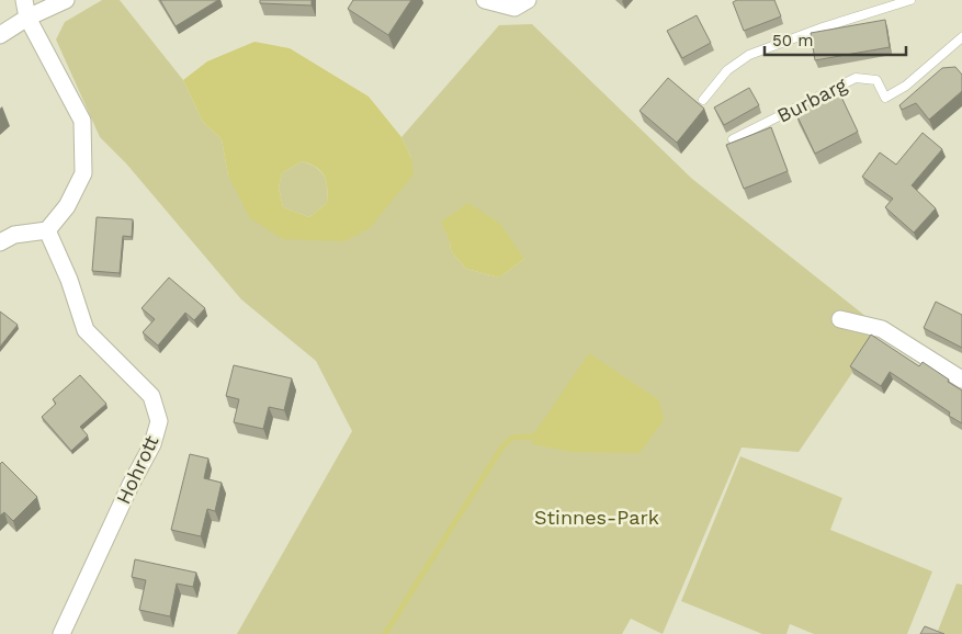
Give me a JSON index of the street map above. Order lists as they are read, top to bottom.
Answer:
{
  "streets": {
    "street": ["Hohrott"],
    "lane": ["Burbarg"]
  },
  "parks": ["Stinnes-Park"],
  "scale_bar": "50 m"
}
